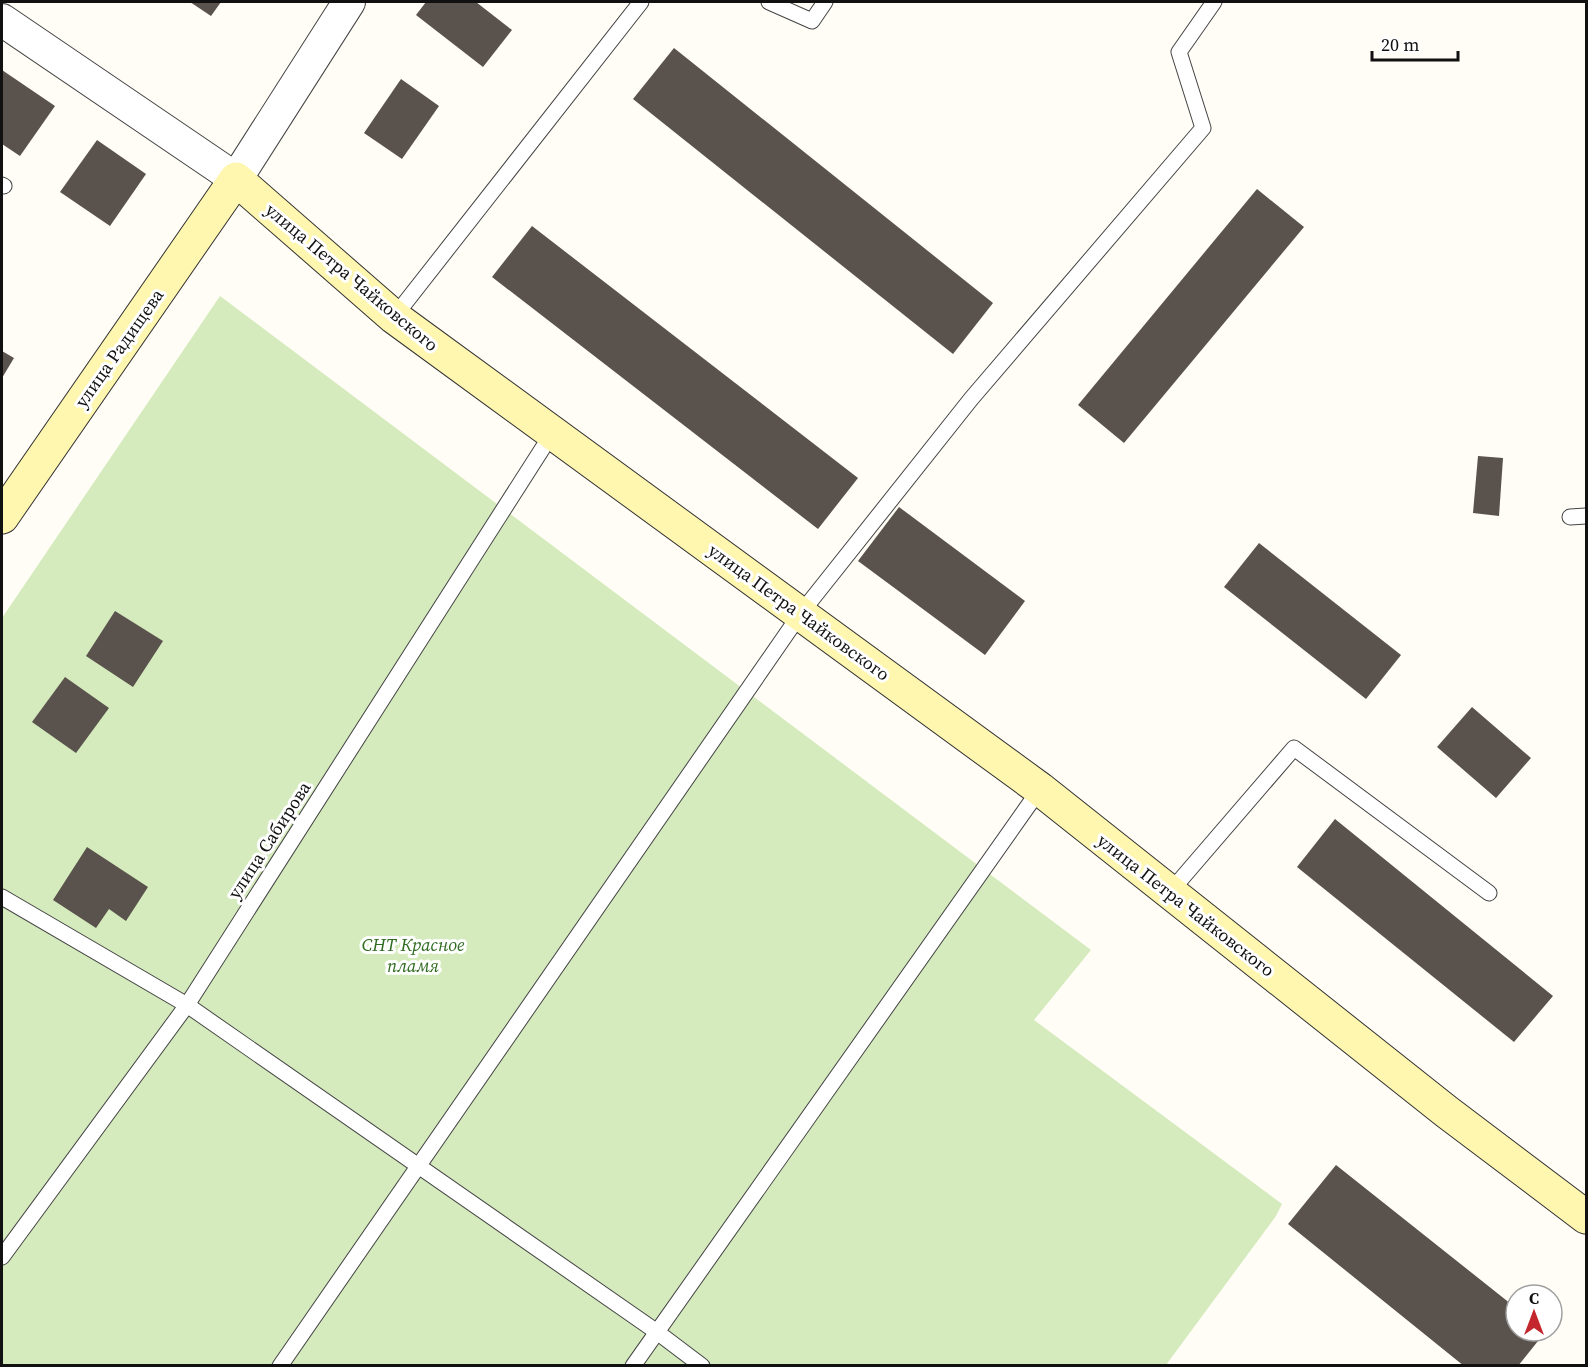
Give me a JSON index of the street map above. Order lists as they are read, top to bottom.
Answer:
{
  "streets": {
    "street": ["улица Петра Чайковского", "улица Радищева"],
    "lane": ["улица Сабирова"]
  },
  "crossings": [
    ["улица Петра Чайковского", "улица Радищева"],
    ["улица Петра Чайковского", "улица Сабирова"]
  ],
  "parks": ["СНТ Красное пламя"],
  "scale_bar": "20 m",
  "north": "top"
}
